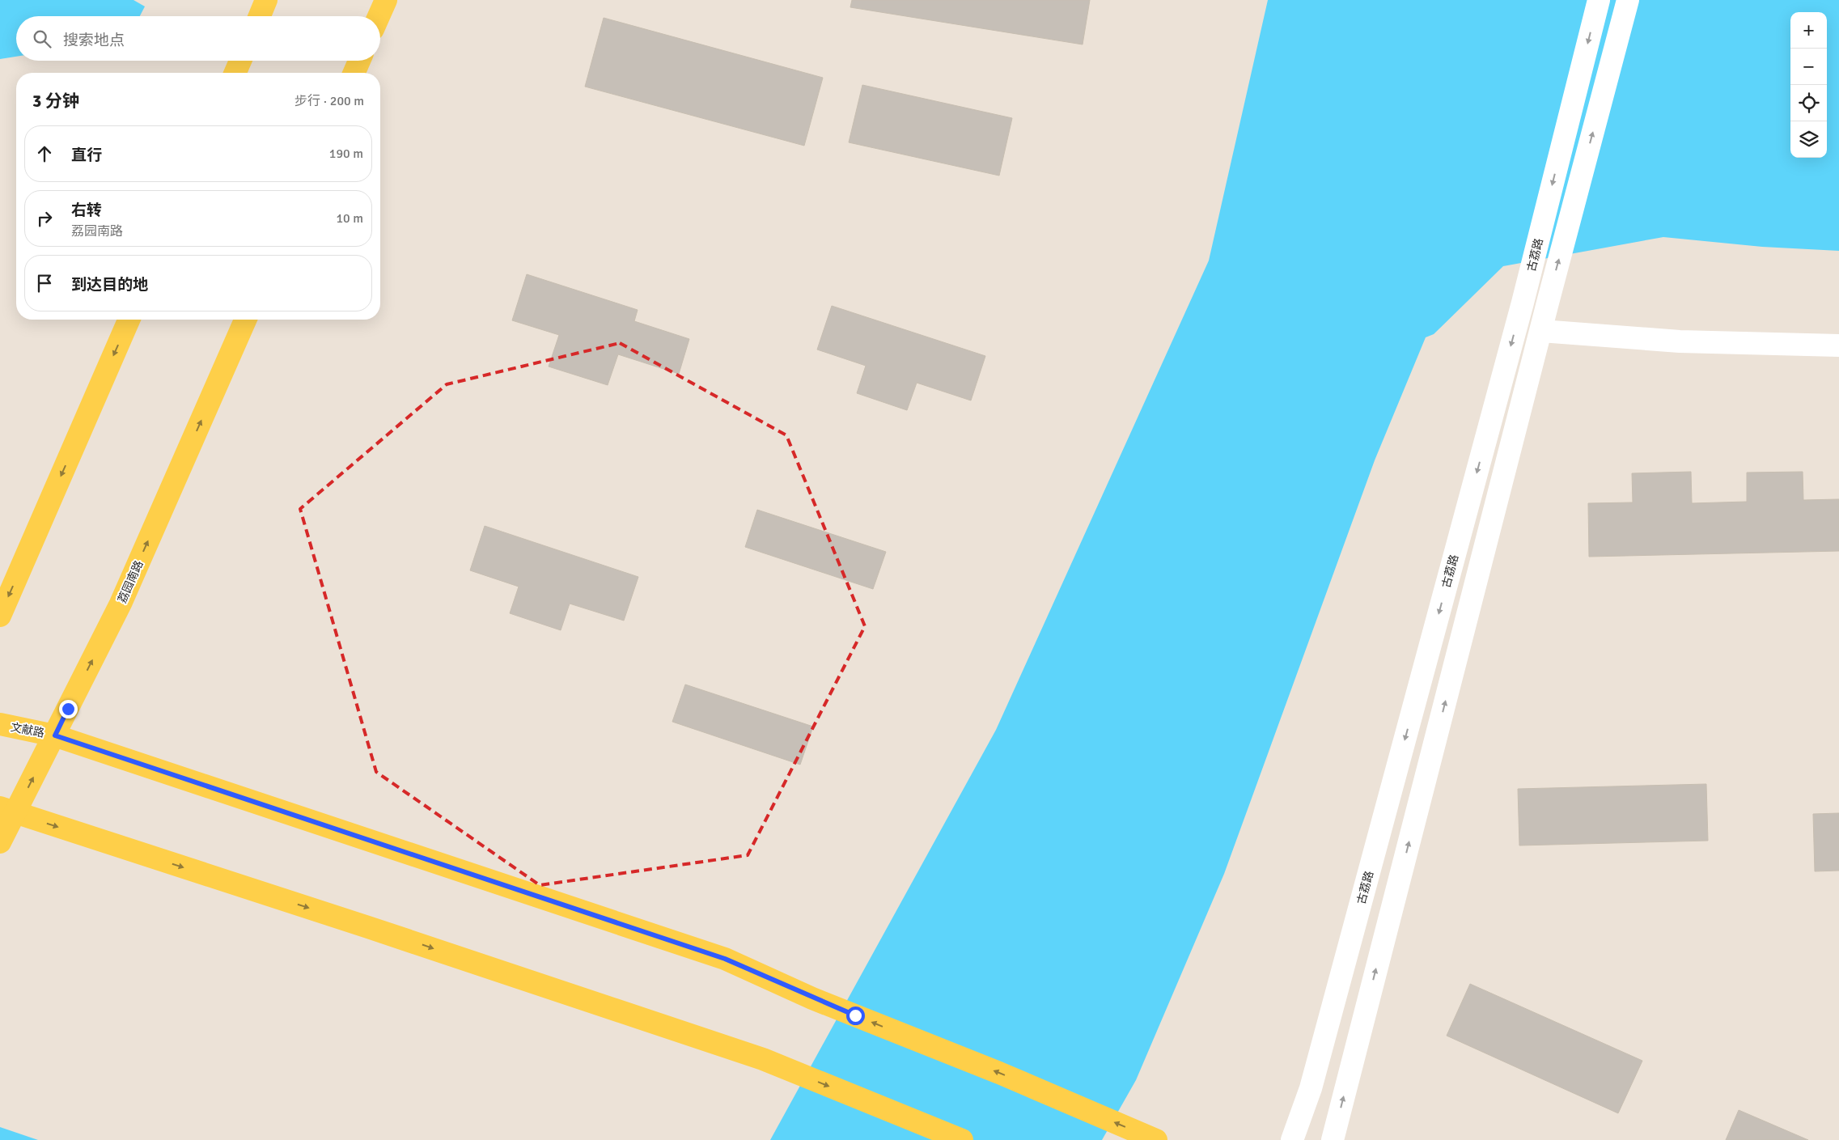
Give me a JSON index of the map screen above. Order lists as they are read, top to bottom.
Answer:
{
  "streets": {
    "main road": ["荔园南路", "文献路"],
    "street": ["古荔路"]
  },
  "crossings": [
    ["荔园南路", "文献路"]
  ],
  "page": {
    "map_buttons": ["+", "−"],
    "search": "搜索地点",
    "heading": ["3 分钟", "步行 · 200 m"],
    "list": [
      ["直行", "190 m"],
      ["右转", "荔园南路", "10 m"],
      "到达目的地"
    ]
  }
}
